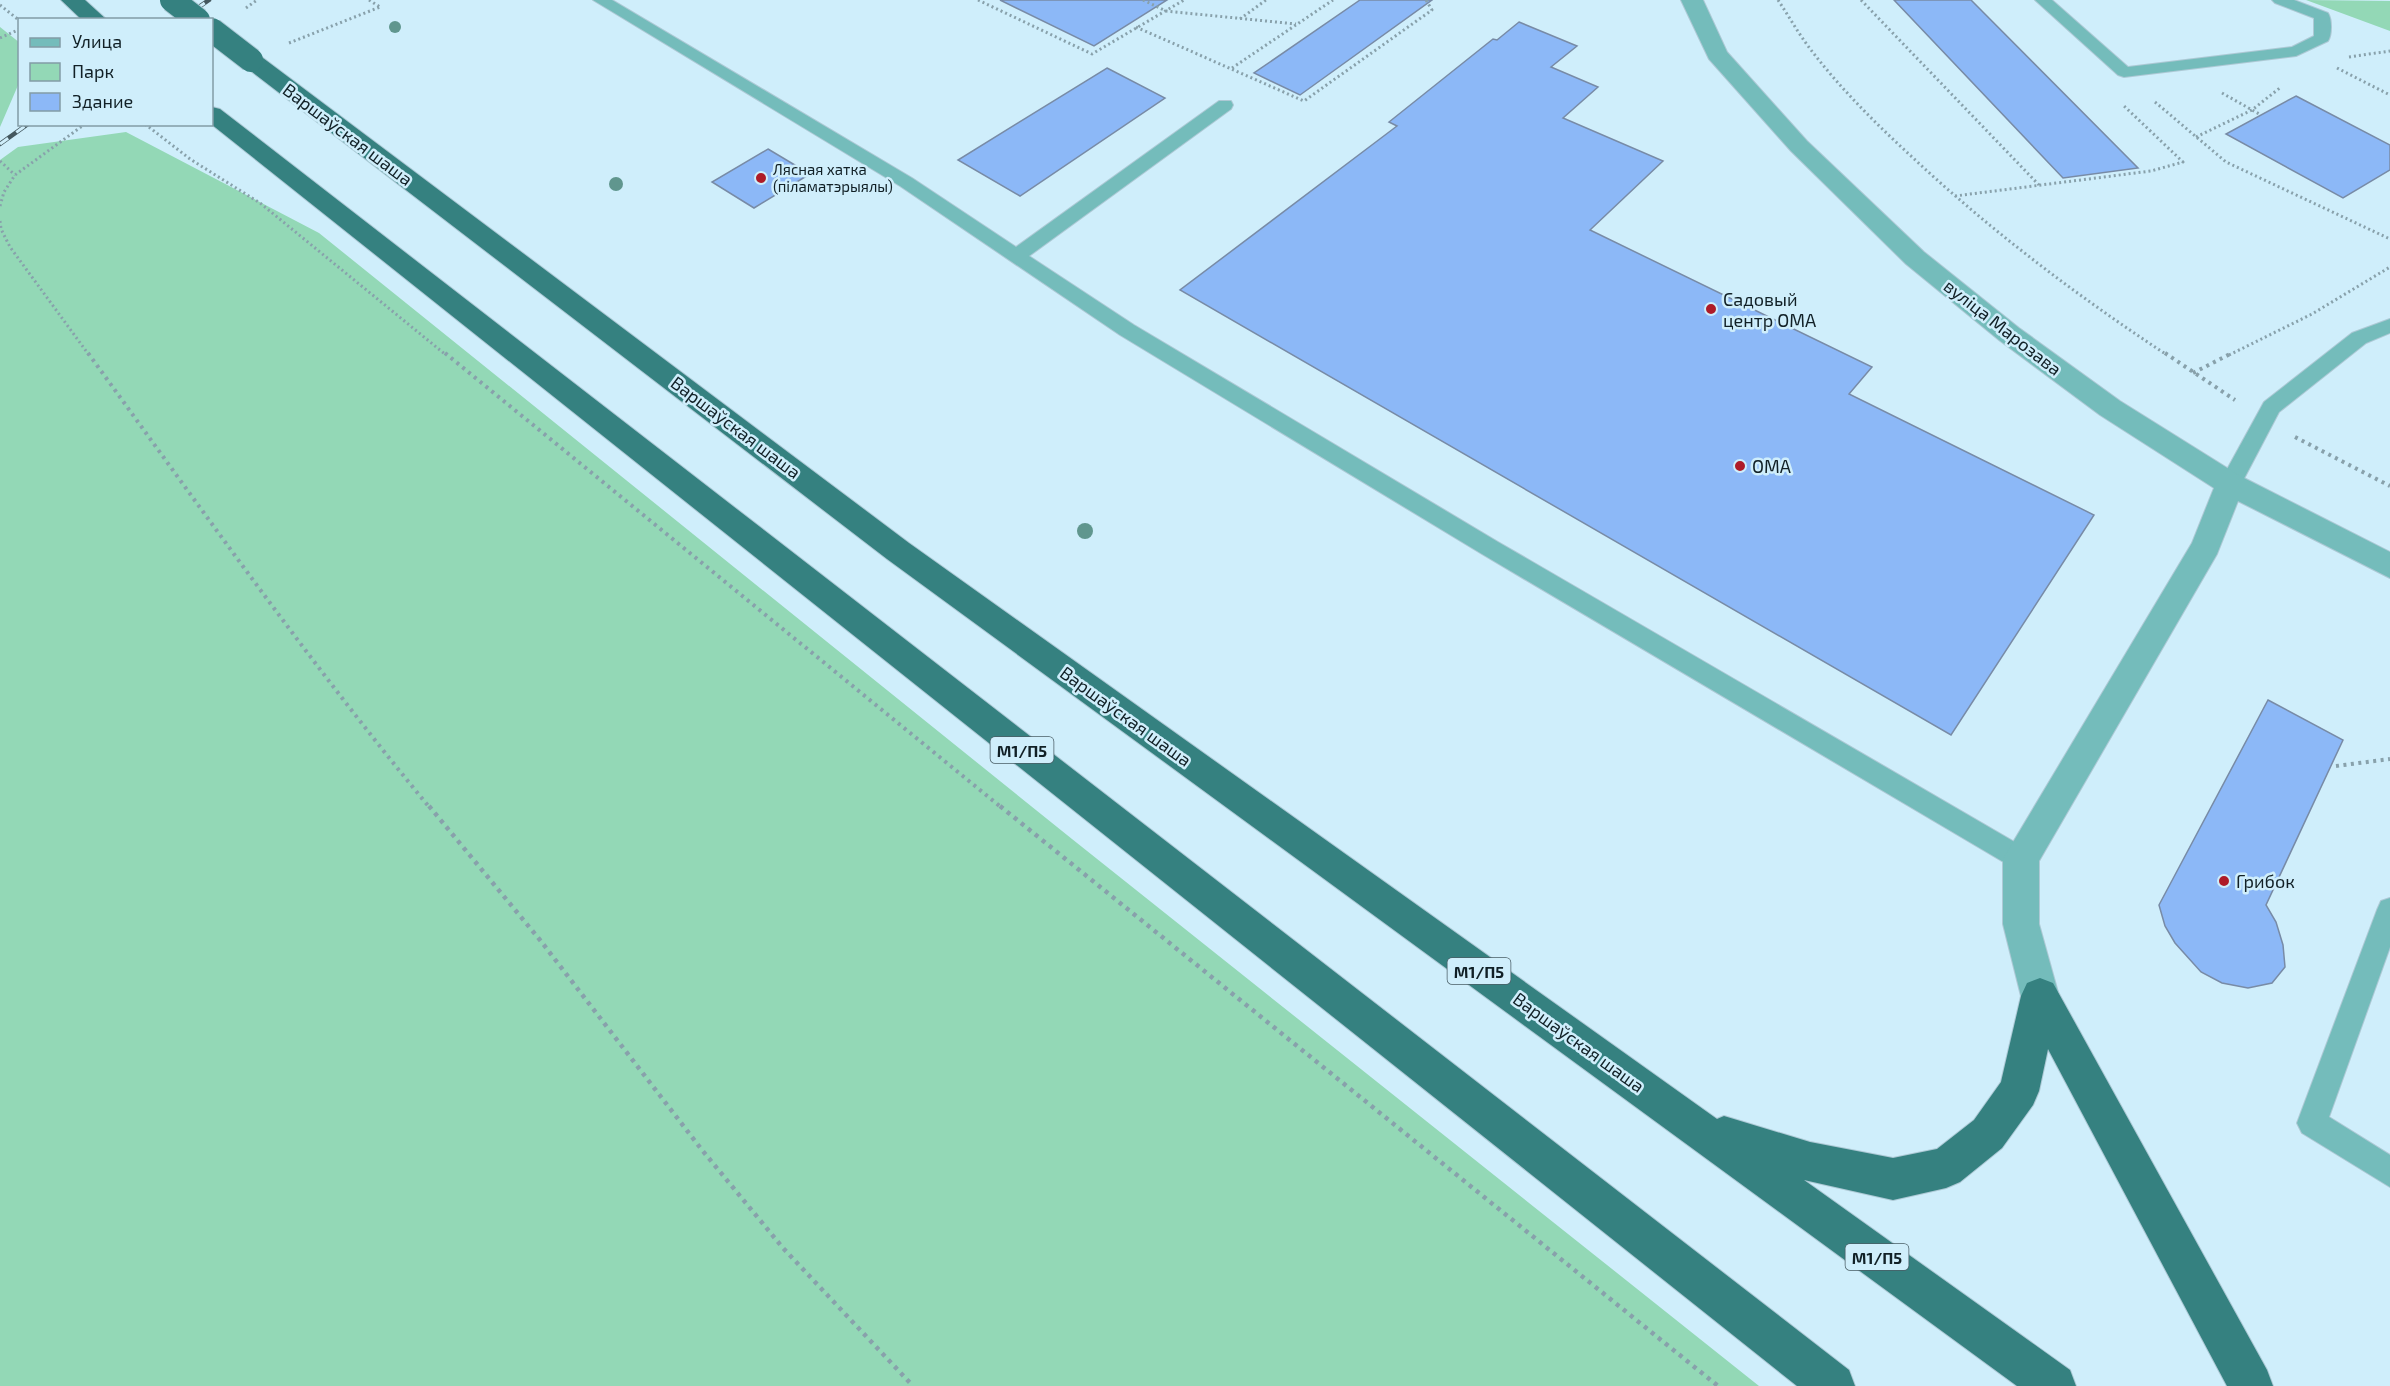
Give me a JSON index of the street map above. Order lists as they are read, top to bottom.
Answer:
{
  "streets": {
    "highway": ["Варшаўская шаша", "М1/П5"],
    "street": ["вуліца Марозава"]
  },
  "places": [
    "Лясная хатка (піламатэрыялы)",
    "Садовый центр ОМА",
    "ОМА",
    "Грибок"
  ],
  "legend": ["Улица", "Парк", "Здание"]
}
